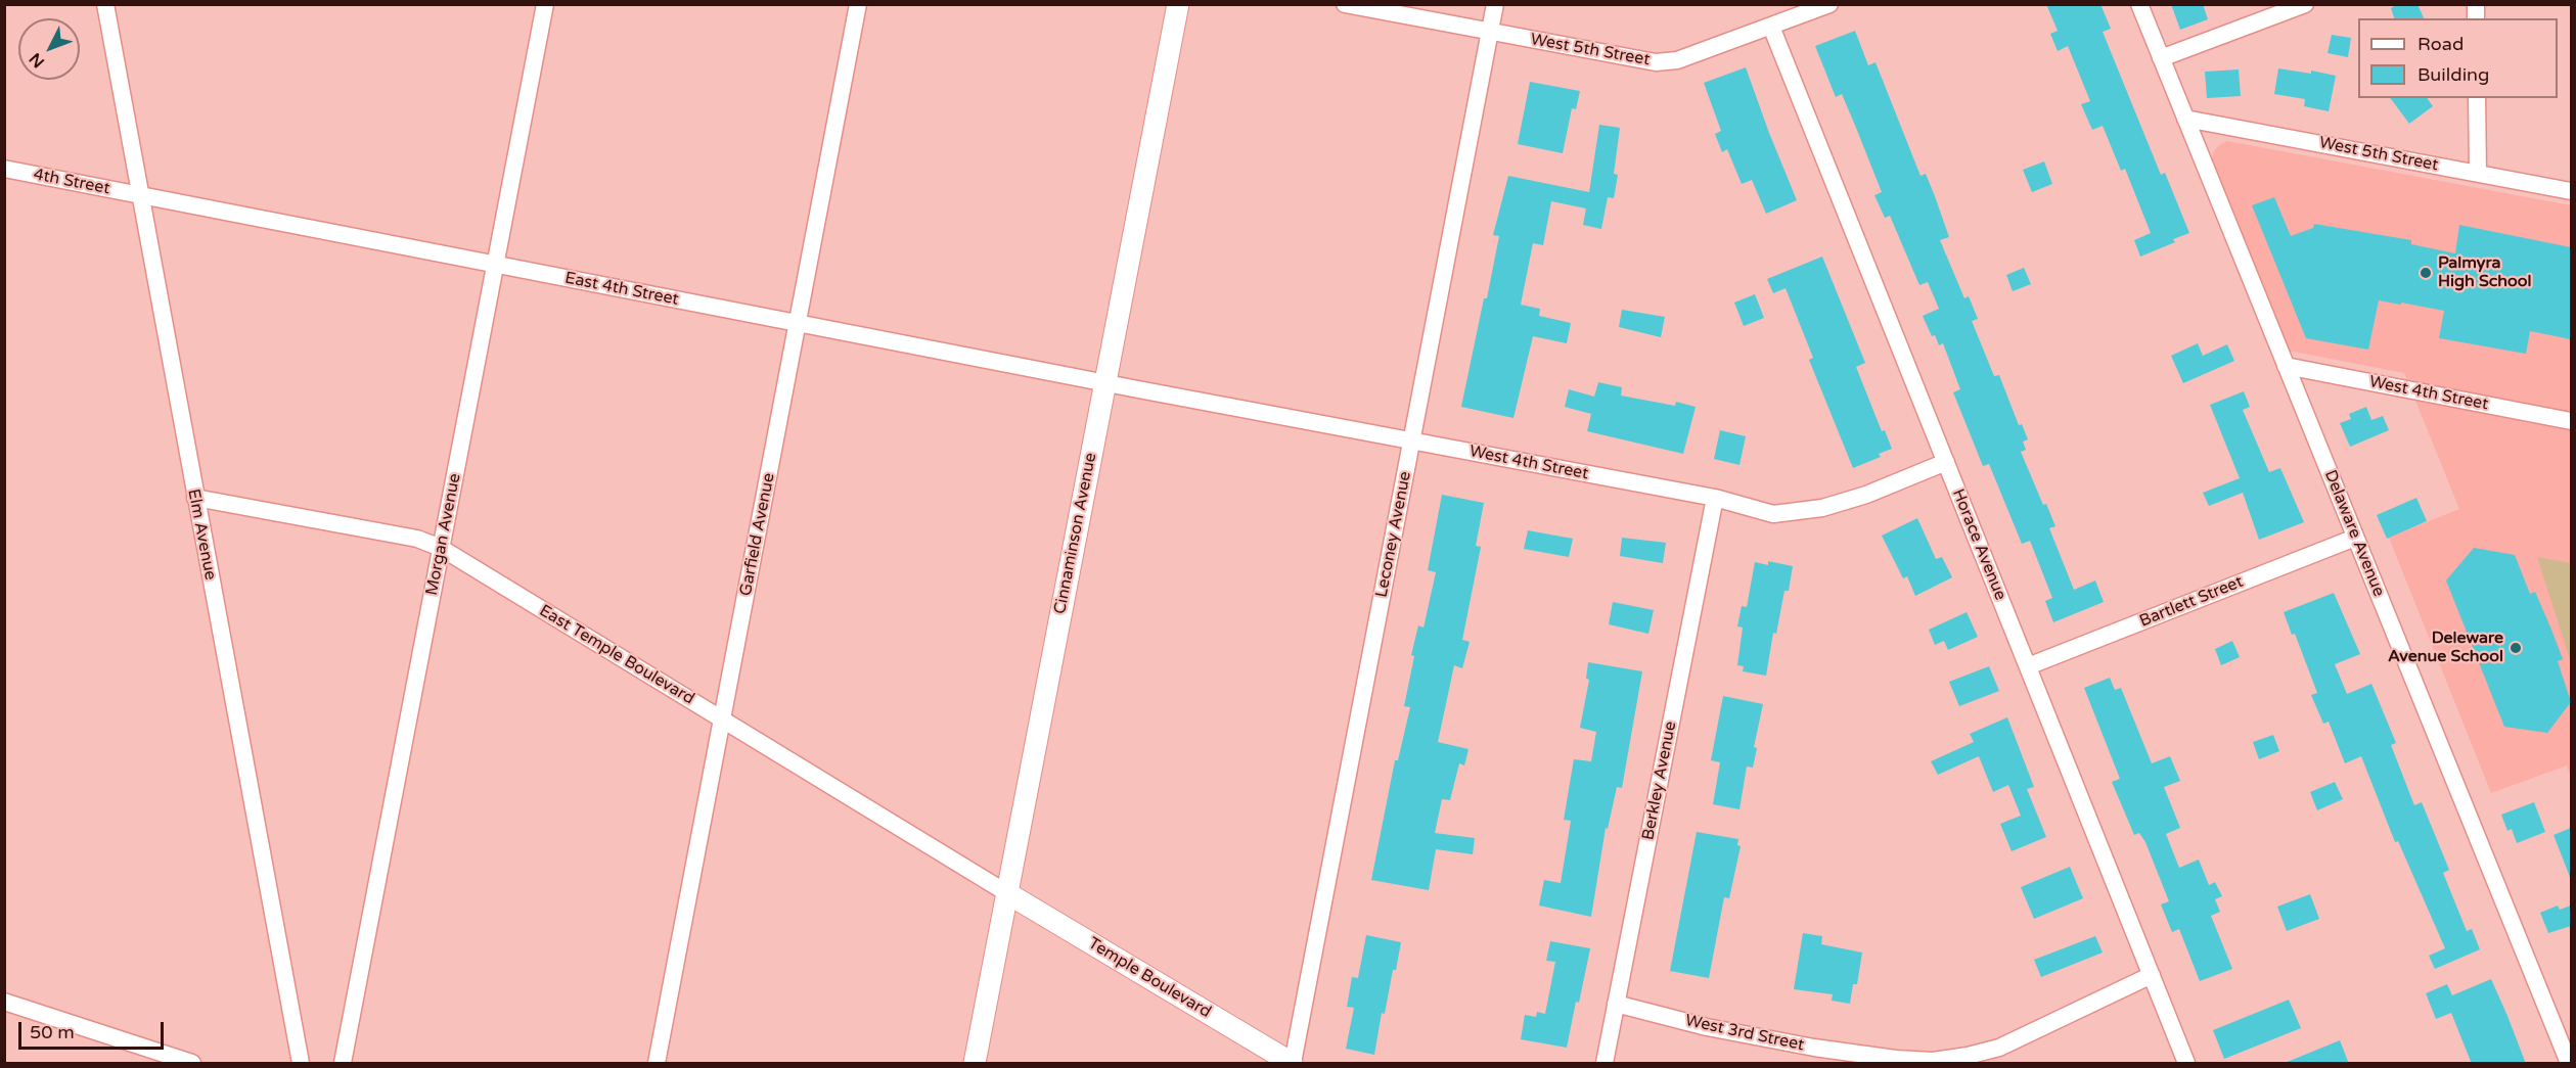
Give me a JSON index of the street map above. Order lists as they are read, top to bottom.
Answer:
{
  "streets": {
    "street": [
      "West 5th Street",
      "4th Street",
      "East 4th Street",
      "West 4th Street",
      "Cinnaminson Avenue",
      "Delaware Avenue",
      "Elm Avenue",
      "Morgan Avenue",
      "Garfield Avenue",
      "Leconey Avenue",
      "Horace Avenue",
      "Bartlett Street",
      "East Temple Boulevard",
      "Berkley Avenue",
      "Temple Boulevard",
      "West 3rd Street"
    ]
  },
  "crossings": [
    ["West 5th Street", "Delaware Avenue"],
    ["West 5th Street", "Leconey Avenue"],
    ["West 5th Street", "Horace Avenue"],
    ["4th Street", "East 4th Street"],
    ["4th Street", "Elm Avenue"],
    ["East 4th Street", "West 4th Street"],
    ["East 4th Street", "Cinnaminson Avenue"],
    ["East 4th Street", "Elm Avenue"],
    ["East 4th Street", "Morgan Avenue"],
    ["East 4th Street", "Garfield Avenue"],
    ["West 4th Street", "Cinnaminson Avenue"],
    ["West 4th Street", "Delaware Avenue"],
    ["West 4th Street", "Leconey Avenue"],
    ["West 4th Street", "Horace Avenue"],
    ["West 4th Street", "Berkley Avenue"],
    ["Cinnaminson Avenue", "East Temple Boulevard"],
    ["Cinnaminson Avenue", "Temple Boulevard"],
    ["Delaware Avenue", "Bartlett Street"],
    ["Elm Avenue", "East Temple Boulevard"],
    ["Morgan Avenue", "East Temple Boulevard"],
    ["Garfield Avenue", "East Temple Boulevard"],
    ["Leconey Avenue", "Temple Boulevard"],
    ["Horace Avenue", "Bartlett Street"],
    ["Horace Avenue", "West 3rd Street"],
    ["East Temple Boulevard", "Temple Boulevard"],
    ["Berkley Avenue", "West 3rd Street"]
  ],
  "places": ["Palmyra High School", "Deleware Avenue School"],
  "legend": ["Road", "Building"],
  "scale_bar": "50 m",
  "north": "bottom left"
}
